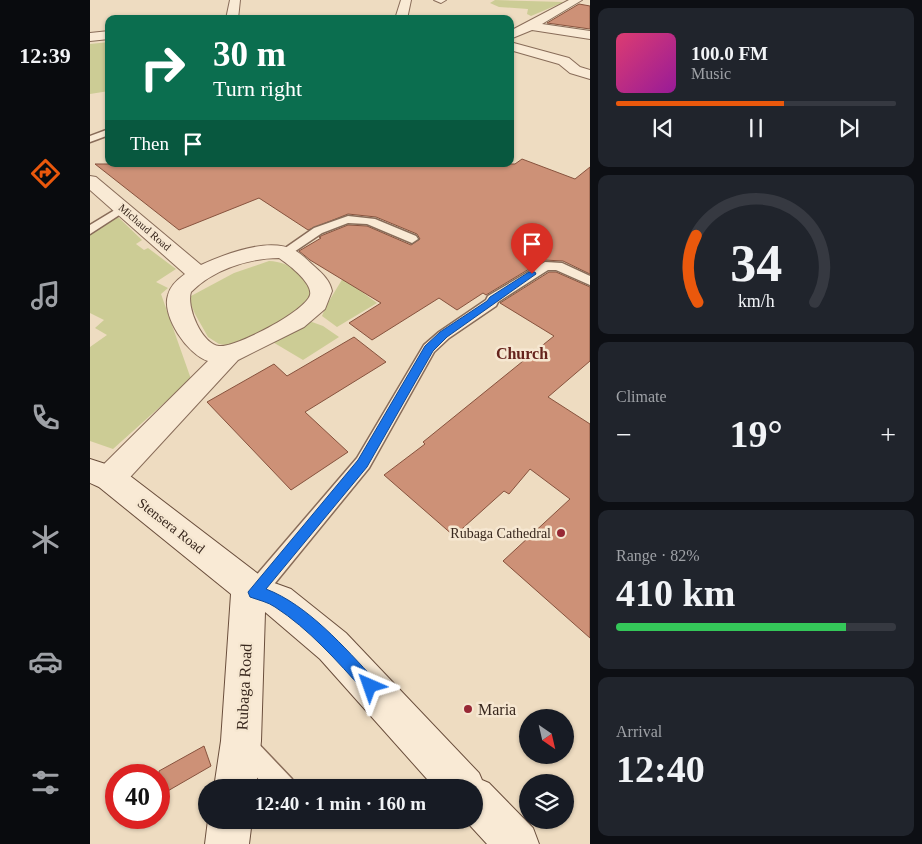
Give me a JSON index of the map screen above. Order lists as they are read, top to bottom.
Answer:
{
  "streets": {
    "street": ["Michaud Road", "Stensera Road", "Rubaga Road"]
  },
  "crossings": [
    ["Stensera Road", "Rubaga Road"]
  ],
  "districts": ["Church"],
  "places": ["Rubaga Cathedral", "Maria"],
  "north": "bottom right",
  "page": {
    "tabs": "12:39",
    "turn": ["30 m", "Turn right"],
    "song": ["100.0 FM", "Music"],
    "then": "Then",
    "tile": [
      "Climate",
      ["Range · 82%", "410 km"],
      ["Arrival", "12:40"]
    ],
    "heat": ["−", "19°", "+"],
    "limit": "40",
    "trip": "12:40 · 1 min · 160 m",
    "gauge": ["34", "km/h"]
  }
}
